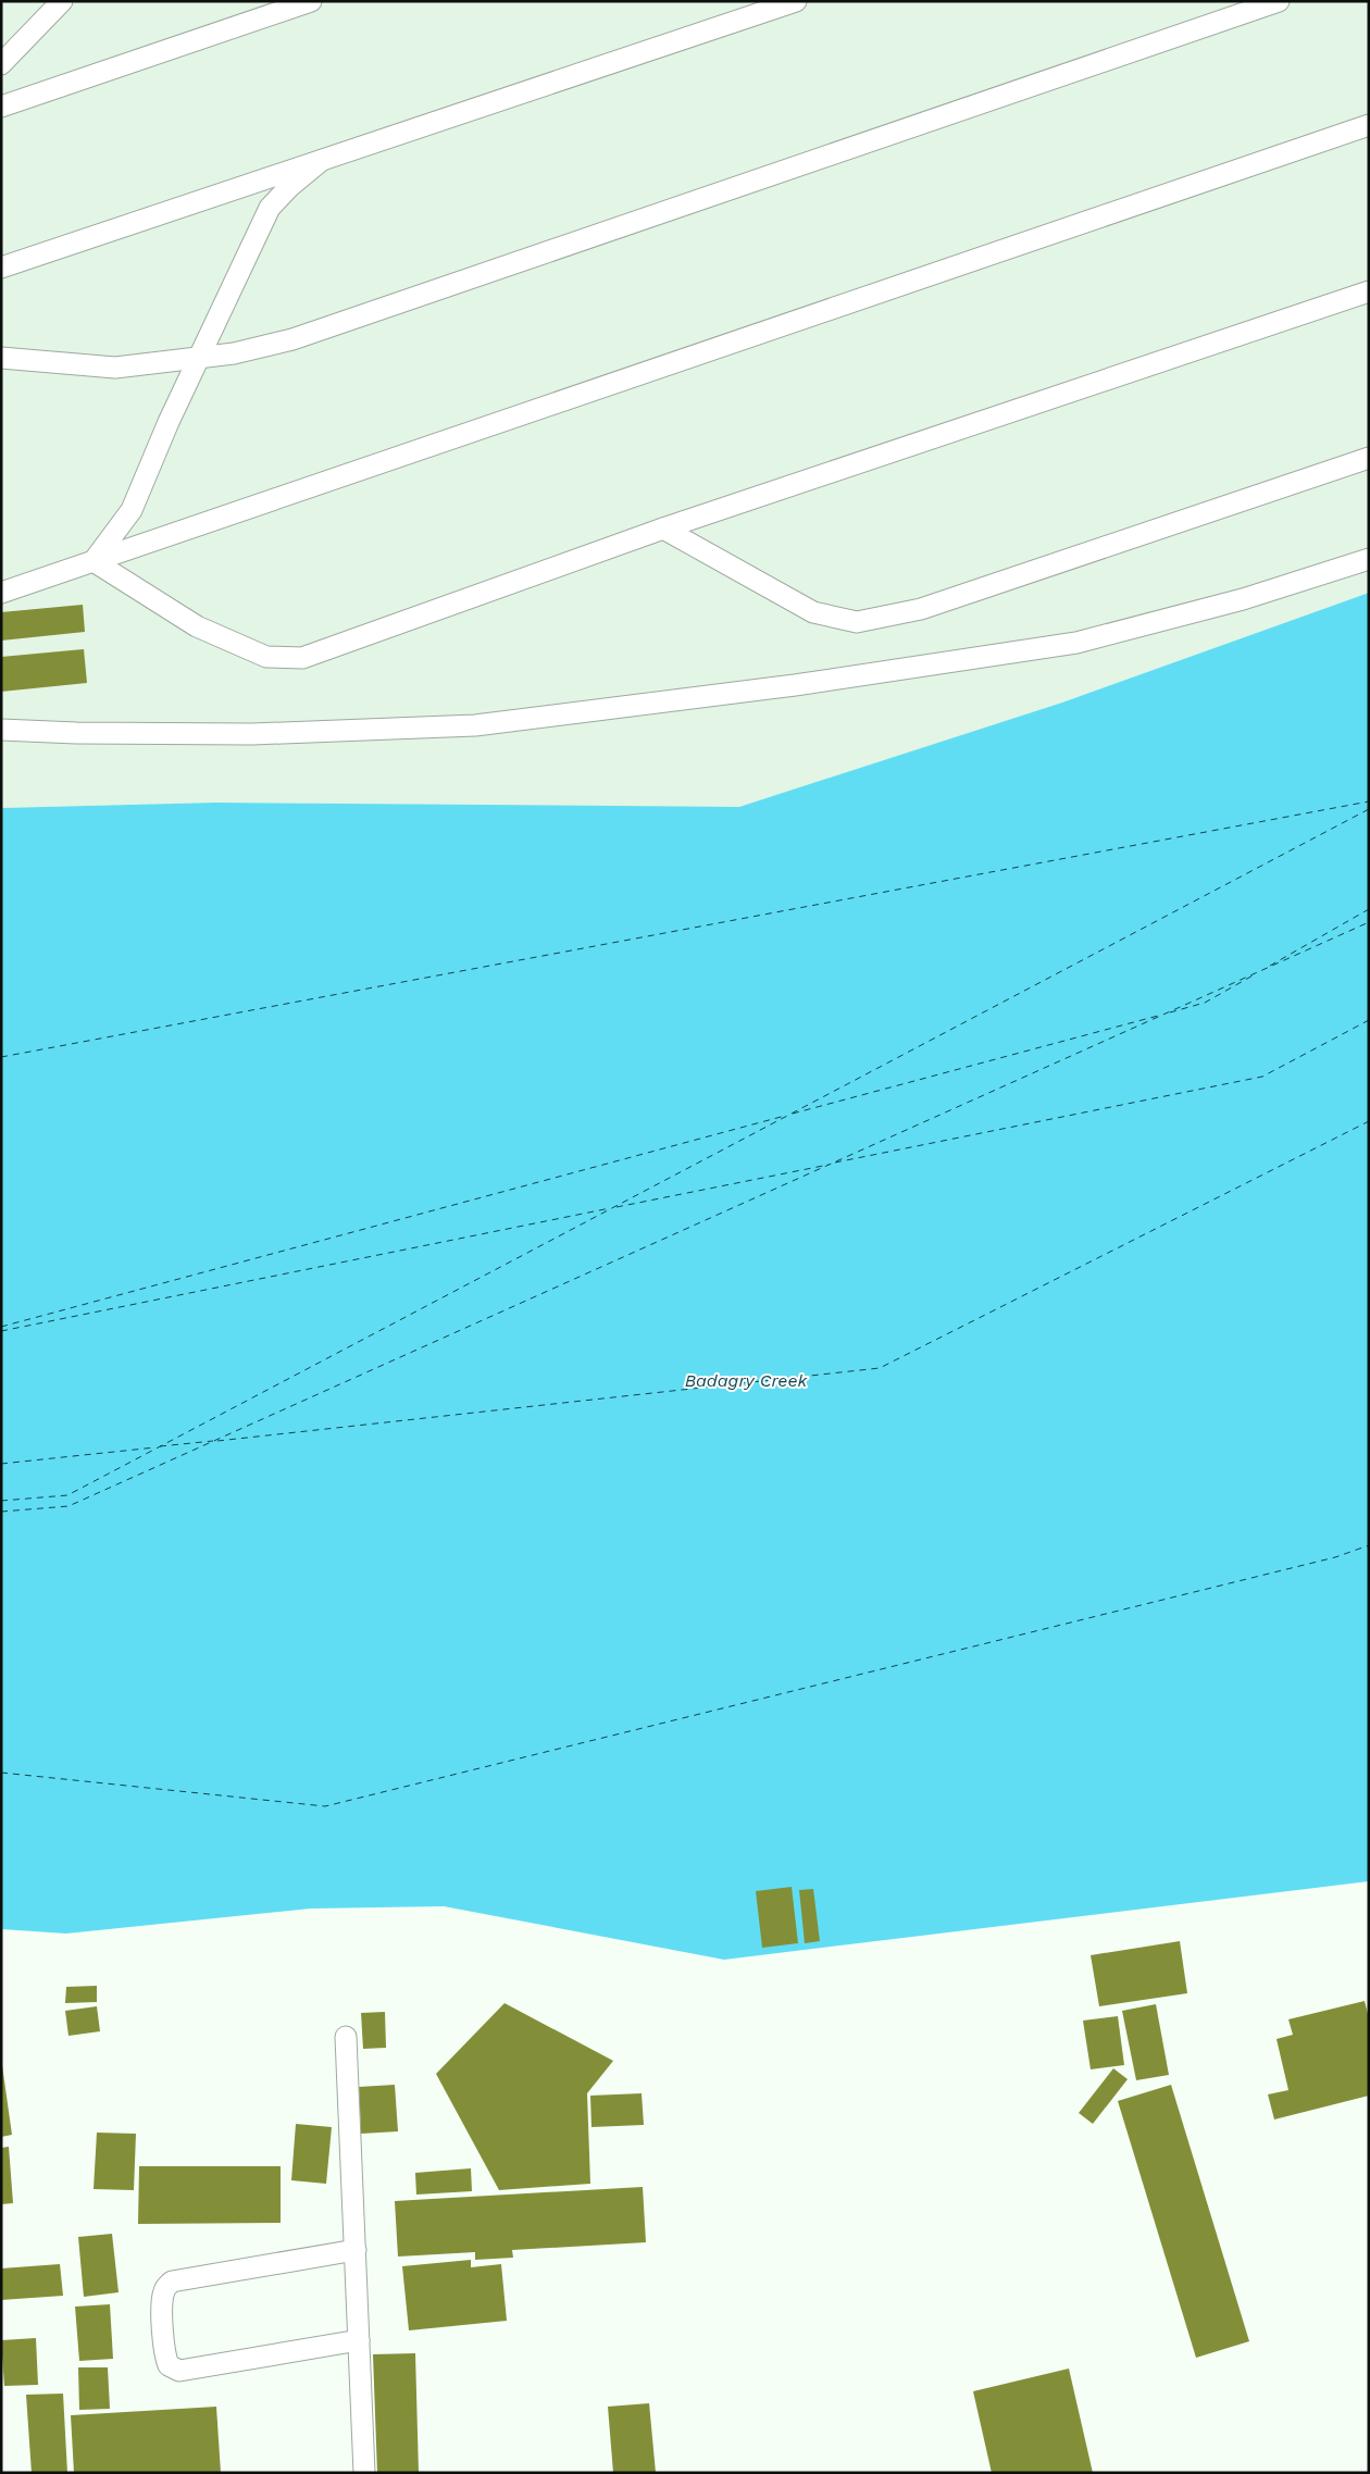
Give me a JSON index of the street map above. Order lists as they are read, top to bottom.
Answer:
{
  "water": ["Badagry Creek"]
}
